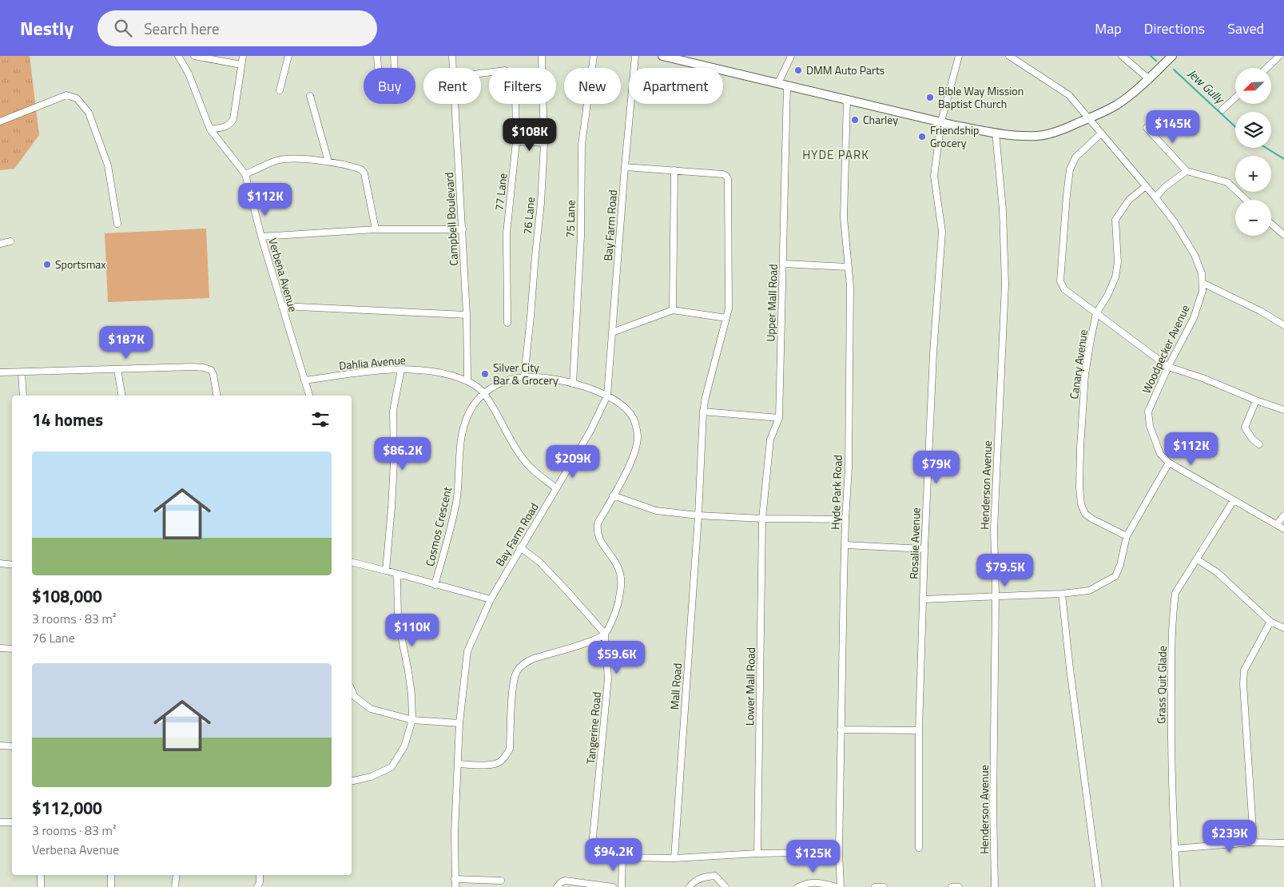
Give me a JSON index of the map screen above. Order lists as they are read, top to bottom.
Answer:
{
  "streets": {
    "street": [
      "77 Lane",
      "76 Lane",
      "Campbell Boulevard",
      "75 Lane",
      "Bay Farm Road",
      "Verbena Avenue",
      "Upper Mall Road",
      "Woodpecker Avenue",
      "Dahlia Avenue",
      "Canary Avenue",
      "Henderson Avenue",
      "Hyde Park Road",
      "Cosmos Crescent",
      "Rosalie Avenue",
      "Grass Quit Glade",
      "Mall Road",
      "Lower Mall Road",
      "Tangerine Road"
    ]
  },
  "crossings": [
    ["76 Lane", "Cosmos Crescent"],
    ["Campbell Boulevard", "Dahlia Avenue"],
    ["75 Lane", "Cosmos Crescent"],
    ["Bay Farm Road", "Dahlia Avenue"],
    ["Bay Farm Road", "Cosmos Crescent"],
    ["Verbena Avenue", "Dahlia Avenue"],
    ["Upper Mall Road", "Lower Mall Road"],
    ["Woodpecker Avenue", "Canary Avenue"],
    ["Woodpecker Avenue", "Grass Quit Glade"],
    ["Dahlia Avenue", "Cosmos Crescent"],
    ["Cosmos Crescent", "Tangerine Road"]
  ],
  "districts": ["HYDE PARK"],
  "water": ["Jew Gully"],
  "places": [
    "DMM Auto Parts",
    "Bible Way Mission Baptist Church",
    "Charley",
    "Friendship Grocery",
    "Sportsmax",
    "Silver City Bar & Grocery"
  ],
  "north": "bottom left",
  "page": {
    "header": "Nestly",
    "search": "Search here",
    "nav": ["Map", "Directions", "Saved"],
    "map_buttons": ["+", "−"],
    "chip": [
      "Buy",
      "Rent",
      "Filters",
      "New",
      "Apartment"
    ],
    "price": [
      "$145K",
      "$108K",
      "$112K",
      "$187K",
      "$112K",
      "$86.2K",
      "$209K",
      "$79K",
      "$79.5K",
      "$110K",
      "$59.6K",
      "$239K",
      "$94.2K",
      "$125K"
    ],
    "heading": "14 homes",
    "list": [
      {
        "name": "$108,000",
        "note": "3 rooms · 83 m² · 76 Lane"
      },
      {
        "name": "$112,000",
        "note": "3 rooms · 83 m² · Verbena Avenue"
      }
    ]
  }
}
